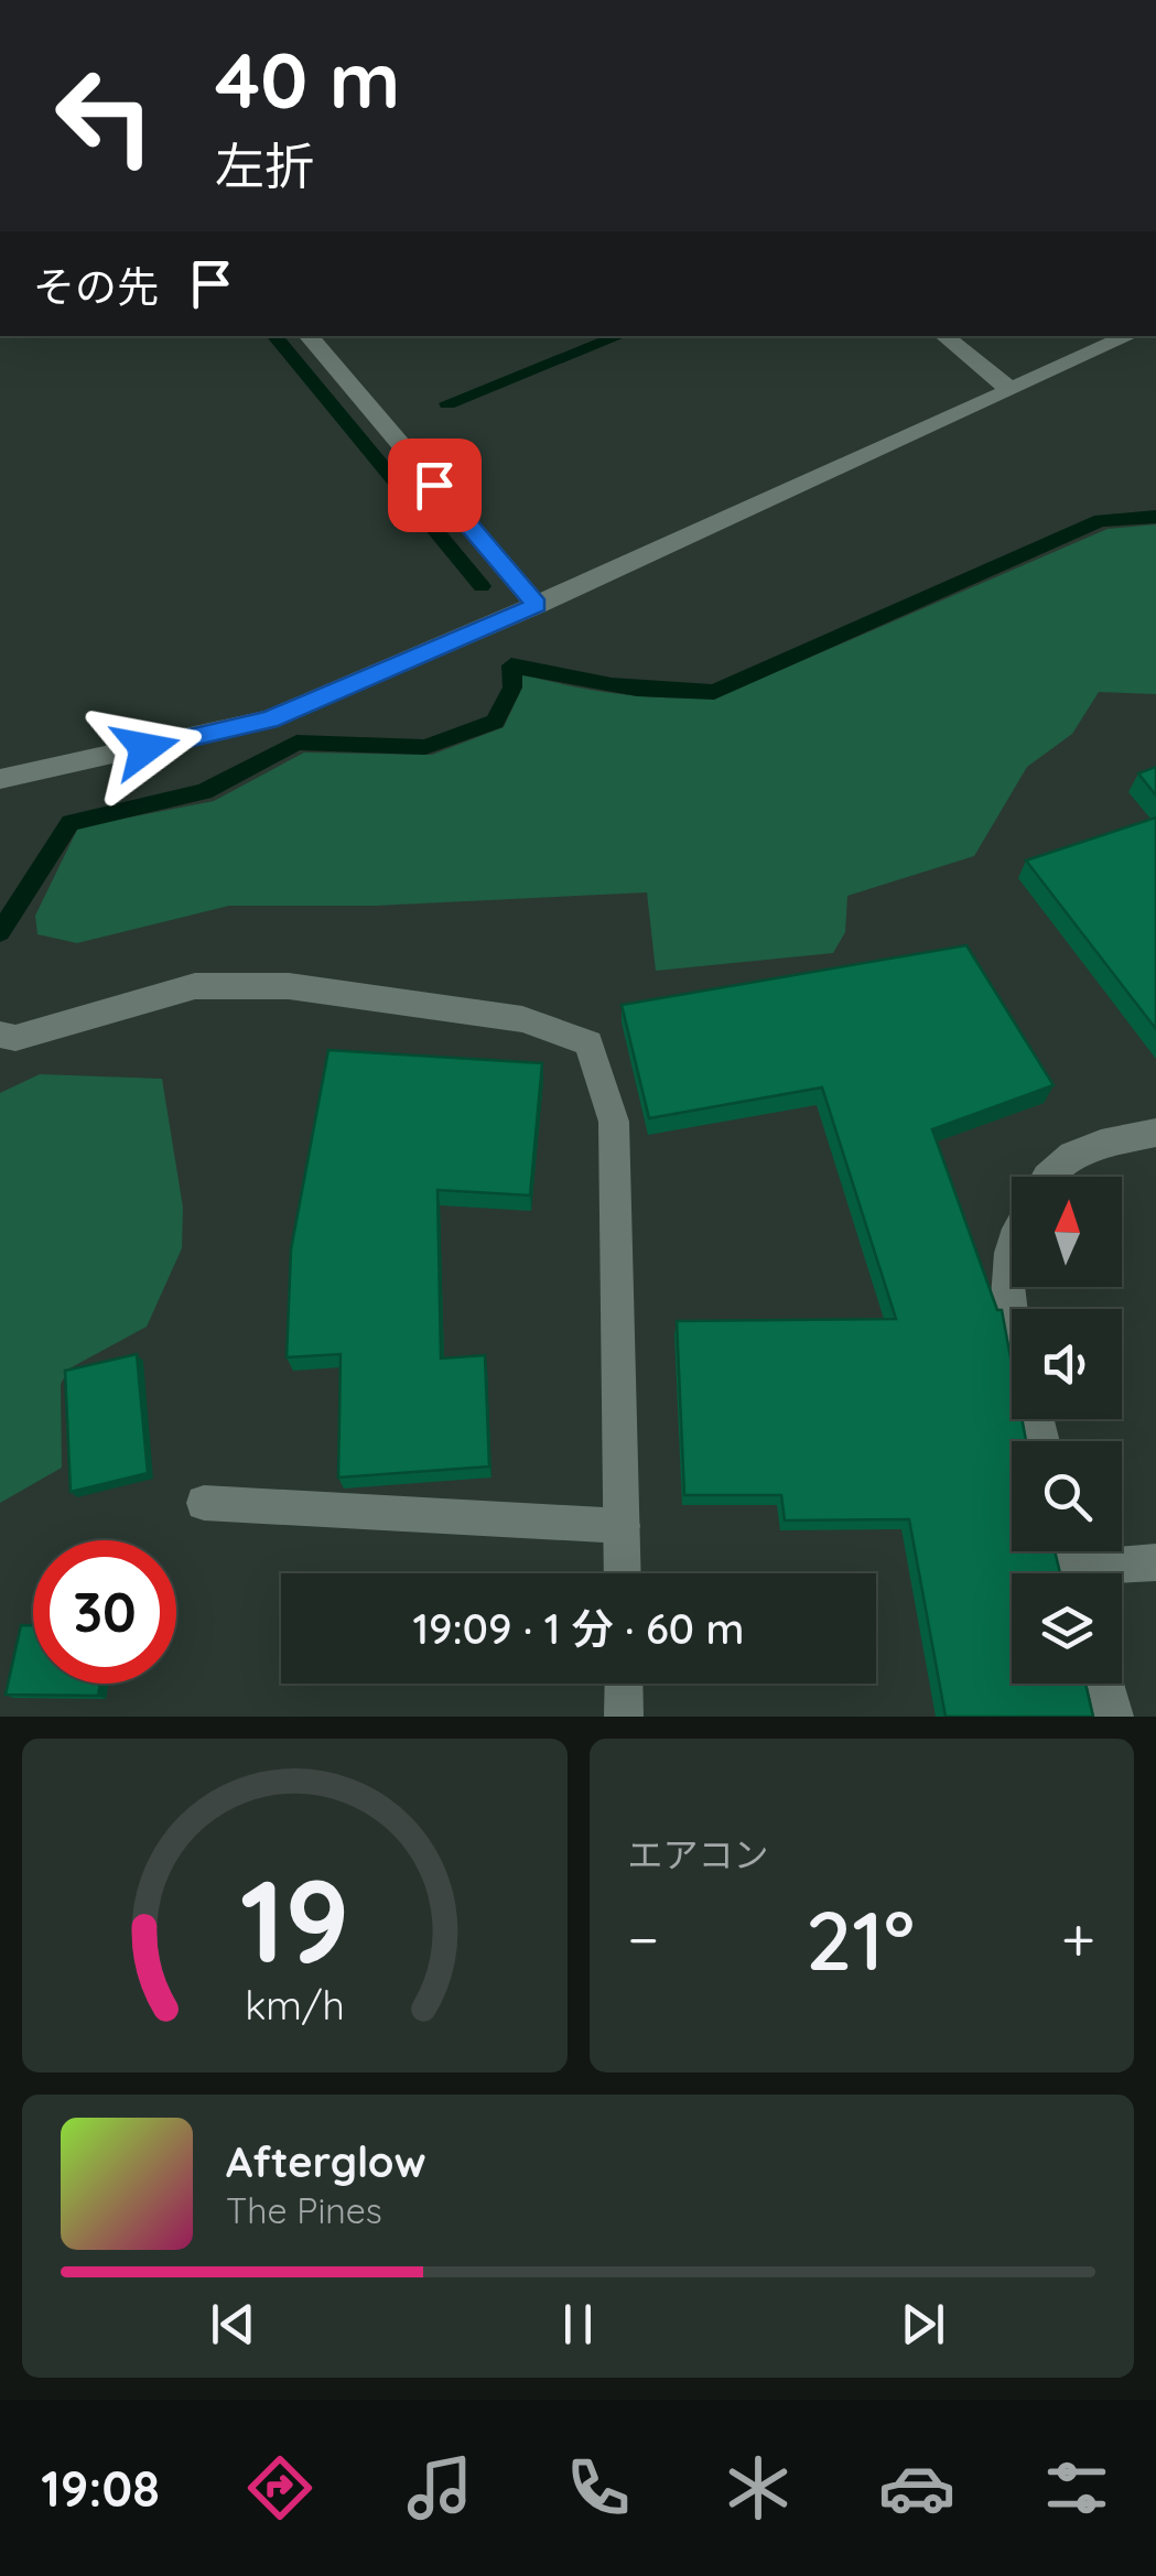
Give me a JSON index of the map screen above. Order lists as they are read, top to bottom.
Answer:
{
  "north": "top",
  "page": {
    "turn": ["40 m", "左折"],
    "then": "その先",
    "limit": "30",
    "trip": "19:09 · 1 分 · 60 m",
    "tile": "エアコン",
    "heat": ["−", "21°", "+"],
    "song": ["Afterglow", "The Pines"],
    "tabs": "19:08",
    "gauge": ["19", "km/h"]
  }
}
